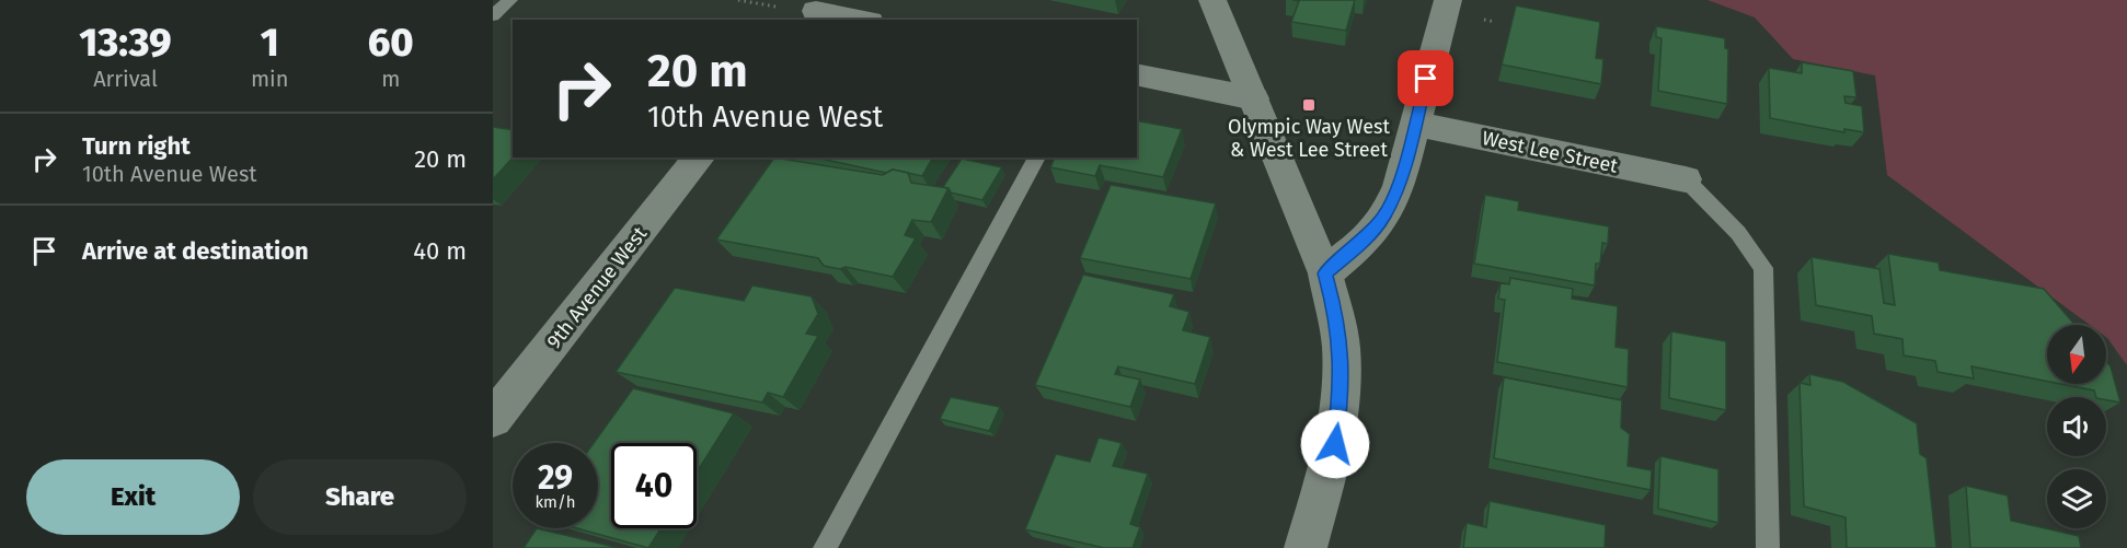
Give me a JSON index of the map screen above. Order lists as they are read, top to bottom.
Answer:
{
  "streets": {
    "street": ["West Lee Street", "9th Avenue West"]
  },
  "places": {
    "transit": ["Olympic Way West & West Lee Street"]
  },
  "north": "bottom",
  "page": {
    "eta": [
      "13:39",
      "Arrival",
      "1",
      "min",
      "60",
      "m"
    ],
    "turn": ["20 m", "10th Avenue West"],
    "list": [
      {
        "name": "Turn right",
        "note": "10th Avenue West",
        "value": "20 m"
      },
      {
        "name": "Arrive at destination",
        "value": "40 m"
      }
    ],
    "speed": "29 km/h",
    "limit": "40",
    "buttons": ["Exit", "Share"]
  }
}
